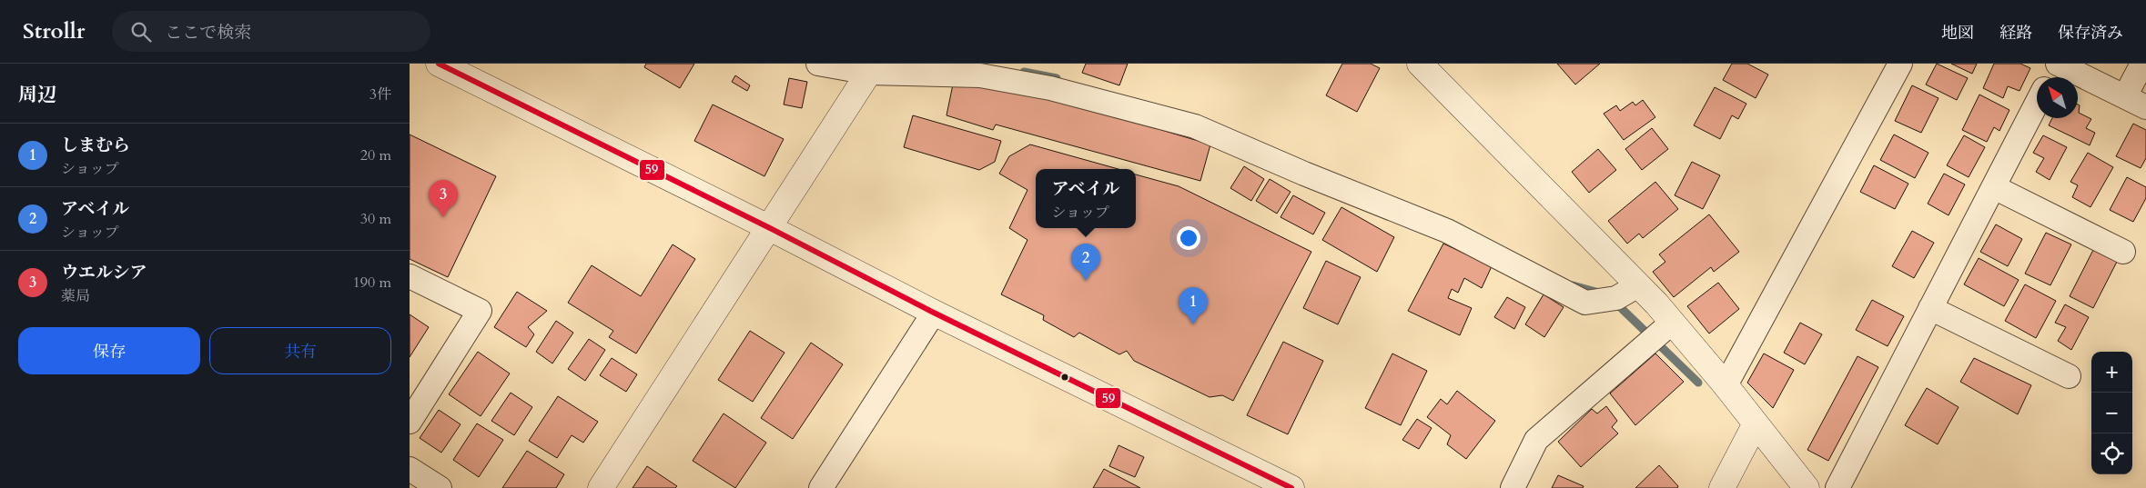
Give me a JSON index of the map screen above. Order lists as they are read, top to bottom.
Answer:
{
  "lines": ["transit line 59"],
  "north": "top left",
  "page": {
    "header": "Strollr",
    "search": "ここで検索",
    "nav": ["地図", "経路", "保存済み"],
    "heading": ["周辺", "3件"],
    "list": [
      {
        "mark": "1",
        "name": "しまむら",
        "note": "ショップ",
        "value": "20 m"
      },
      {
        "mark": "2",
        "name": "アベイル",
        "note": "ショップ",
        "value": "30 m"
      },
      {
        "mark": "3",
        "name": "ウエルシア",
        "note": "薬局",
        "value": "190 m"
      }
    ],
    "popup": ["アベイル", "ショップ"],
    "pins": ["3", "2", "1"],
    "buttons": ["保存", "共有"],
    "map_buttons": ["+", "−"]
  }
}
